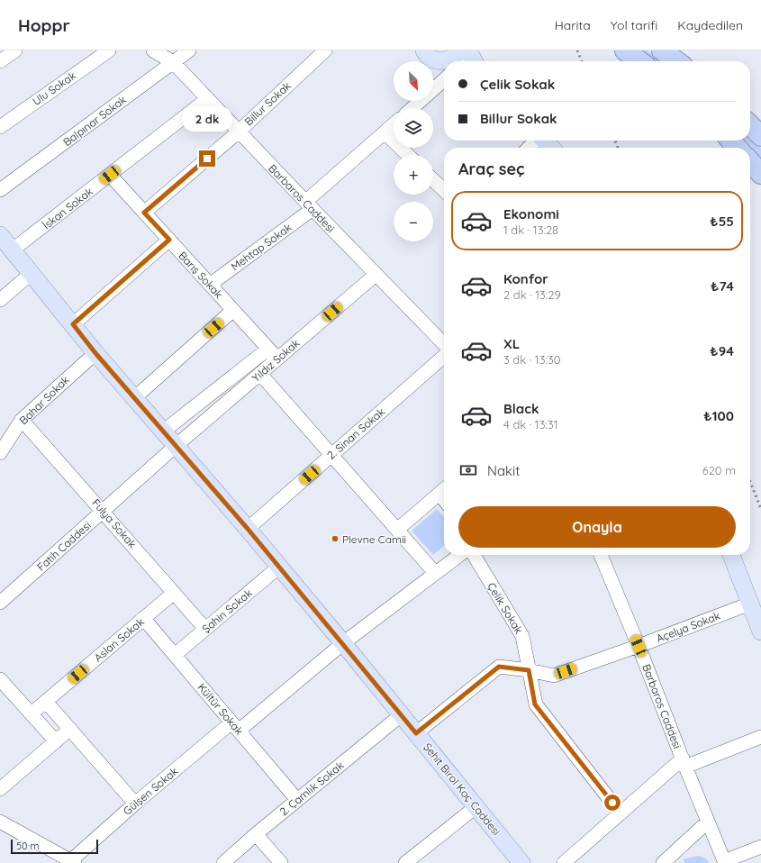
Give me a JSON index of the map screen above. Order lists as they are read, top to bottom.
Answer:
{
  "streets": {
    "main road": ["Şehit Birol Koç Caddesi"],
    "street": [
      "Ulu Sokak",
      "Billur Sokak",
      "Balpınar Sokak",
      "Barbaros Caddesi",
      "İskan Sokak",
      "Mehtap Sokak",
      "Barış Sokak",
      "Yıldız Sokak",
      "Bahar Sokak",
      "2. Sinan Sokak",
      "Fulya Sokak",
      "Fatih Caddesi",
      "Çelik Sokak",
      "Şahin Sokak",
      "Açelya Sokak",
      "Aslan Sokak",
      "Kültür Sokak",
      "2. Çamlık Sokak",
      "Gülşen Sokak"
    ]
  },
  "crossings": [
    ["Billur Sokak", "Barbaros Caddesi"],
    ["Billur Sokak", "Barış Sokak"],
    ["Balpınar Sokak", "Barbaros Caddesi"],
    ["Barbaros Caddesi", "İskan Sokak"],
    ["Barbaros Caddesi", "Mehtap Sokak"],
    ["Barbaros Caddesi", "Yıldız Sokak"],
    ["Barbaros Caddesi", "Açelya Sokak"],
    ["İskan Sokak", "Barış Sokak"],
    ["İskan Sokak", "Şehit Birol Koç Caddesi"],
    ["Mehtap Sokak", "Barış Sokak"],
    ["Barış Sokak", "Yıldız Sokak"],
    ["Yıldız Sokak", "Fatih Caddesi"],
    ["Yıldız Sokak", "Şehit Birol Koç Caddesi"],
    ["Bahar Sokak", "Fulya Sokak"],
    ["Bahar Sokak", "Şehit Birol Koç Caddesi"],
    ["2. Sinan Sokak", "Şehit Birol Koç Caddesi"],
    ["Fulya Sokak", "Fatih Caddesi"],
    ["Fulya Sokak", "Şahin Sokak"],
    ["Fulya Sokak", "Aslan Sokak"],
    ["Fatih Caddesi", "Şehit Birol Koç Caddesi"],
    ["Çelik Sokak", "Açelya Sokak"],
    ["Şahin Sokak", "Kültür Sokak"],
    ["Şahin Sokak", "Şehit Birol Koç Caddesi"],
    ["Açelya Sokak", "Şehit Birol Koç Caddesi"],
    ["Aslan Sokak", "Kültür Sokak"],
    ["Kültür Sokak", "2. Çamlık Sokak"],
    ["Kültür Sokak", "Gülşen Sokak"],
    ["2. Çamlık Sokak", "Şehit Birol Koç Caddesi"],
    ["Şehit Birol Koç Caddesi", "Gülşen Sokak"]
  ],
  "places": ["Plevne Camii"],
  "scale_bar": "50 m",
  "north": "bottom right",
  "page": {
    "header": "Hoppr",
    "nav": ["Harita", "Yol tarifi", "Kaydedilen"],
    "map_buttons": ["+", "−"],
    "banner": ["Çelik Sokak", "Billur Sokak"],
    "bubble": "2 dk",
    "heading": "Araç seç",
    "list": [
      {
        "name": "Ekonomi",
        "note": "1 dk · 13:28",
        "value": "₺55"
      },
      {
        "name": "Konfor",
        "note": "2 dk · 13:29",
        "value": "₺74"
      },
      {
        "name": "XL",
        "note": "3 dk · 13:30",
        "value": "₺94"
      },
      {
        "name": "Black",
        "note": "4 dk · 13:31",
        "value": "₺100"
      }
    ],
    "pay": ["Nakit", "620 m"],
    "buttons": "Onayla",
    "scale": "50 m"
  }
}
